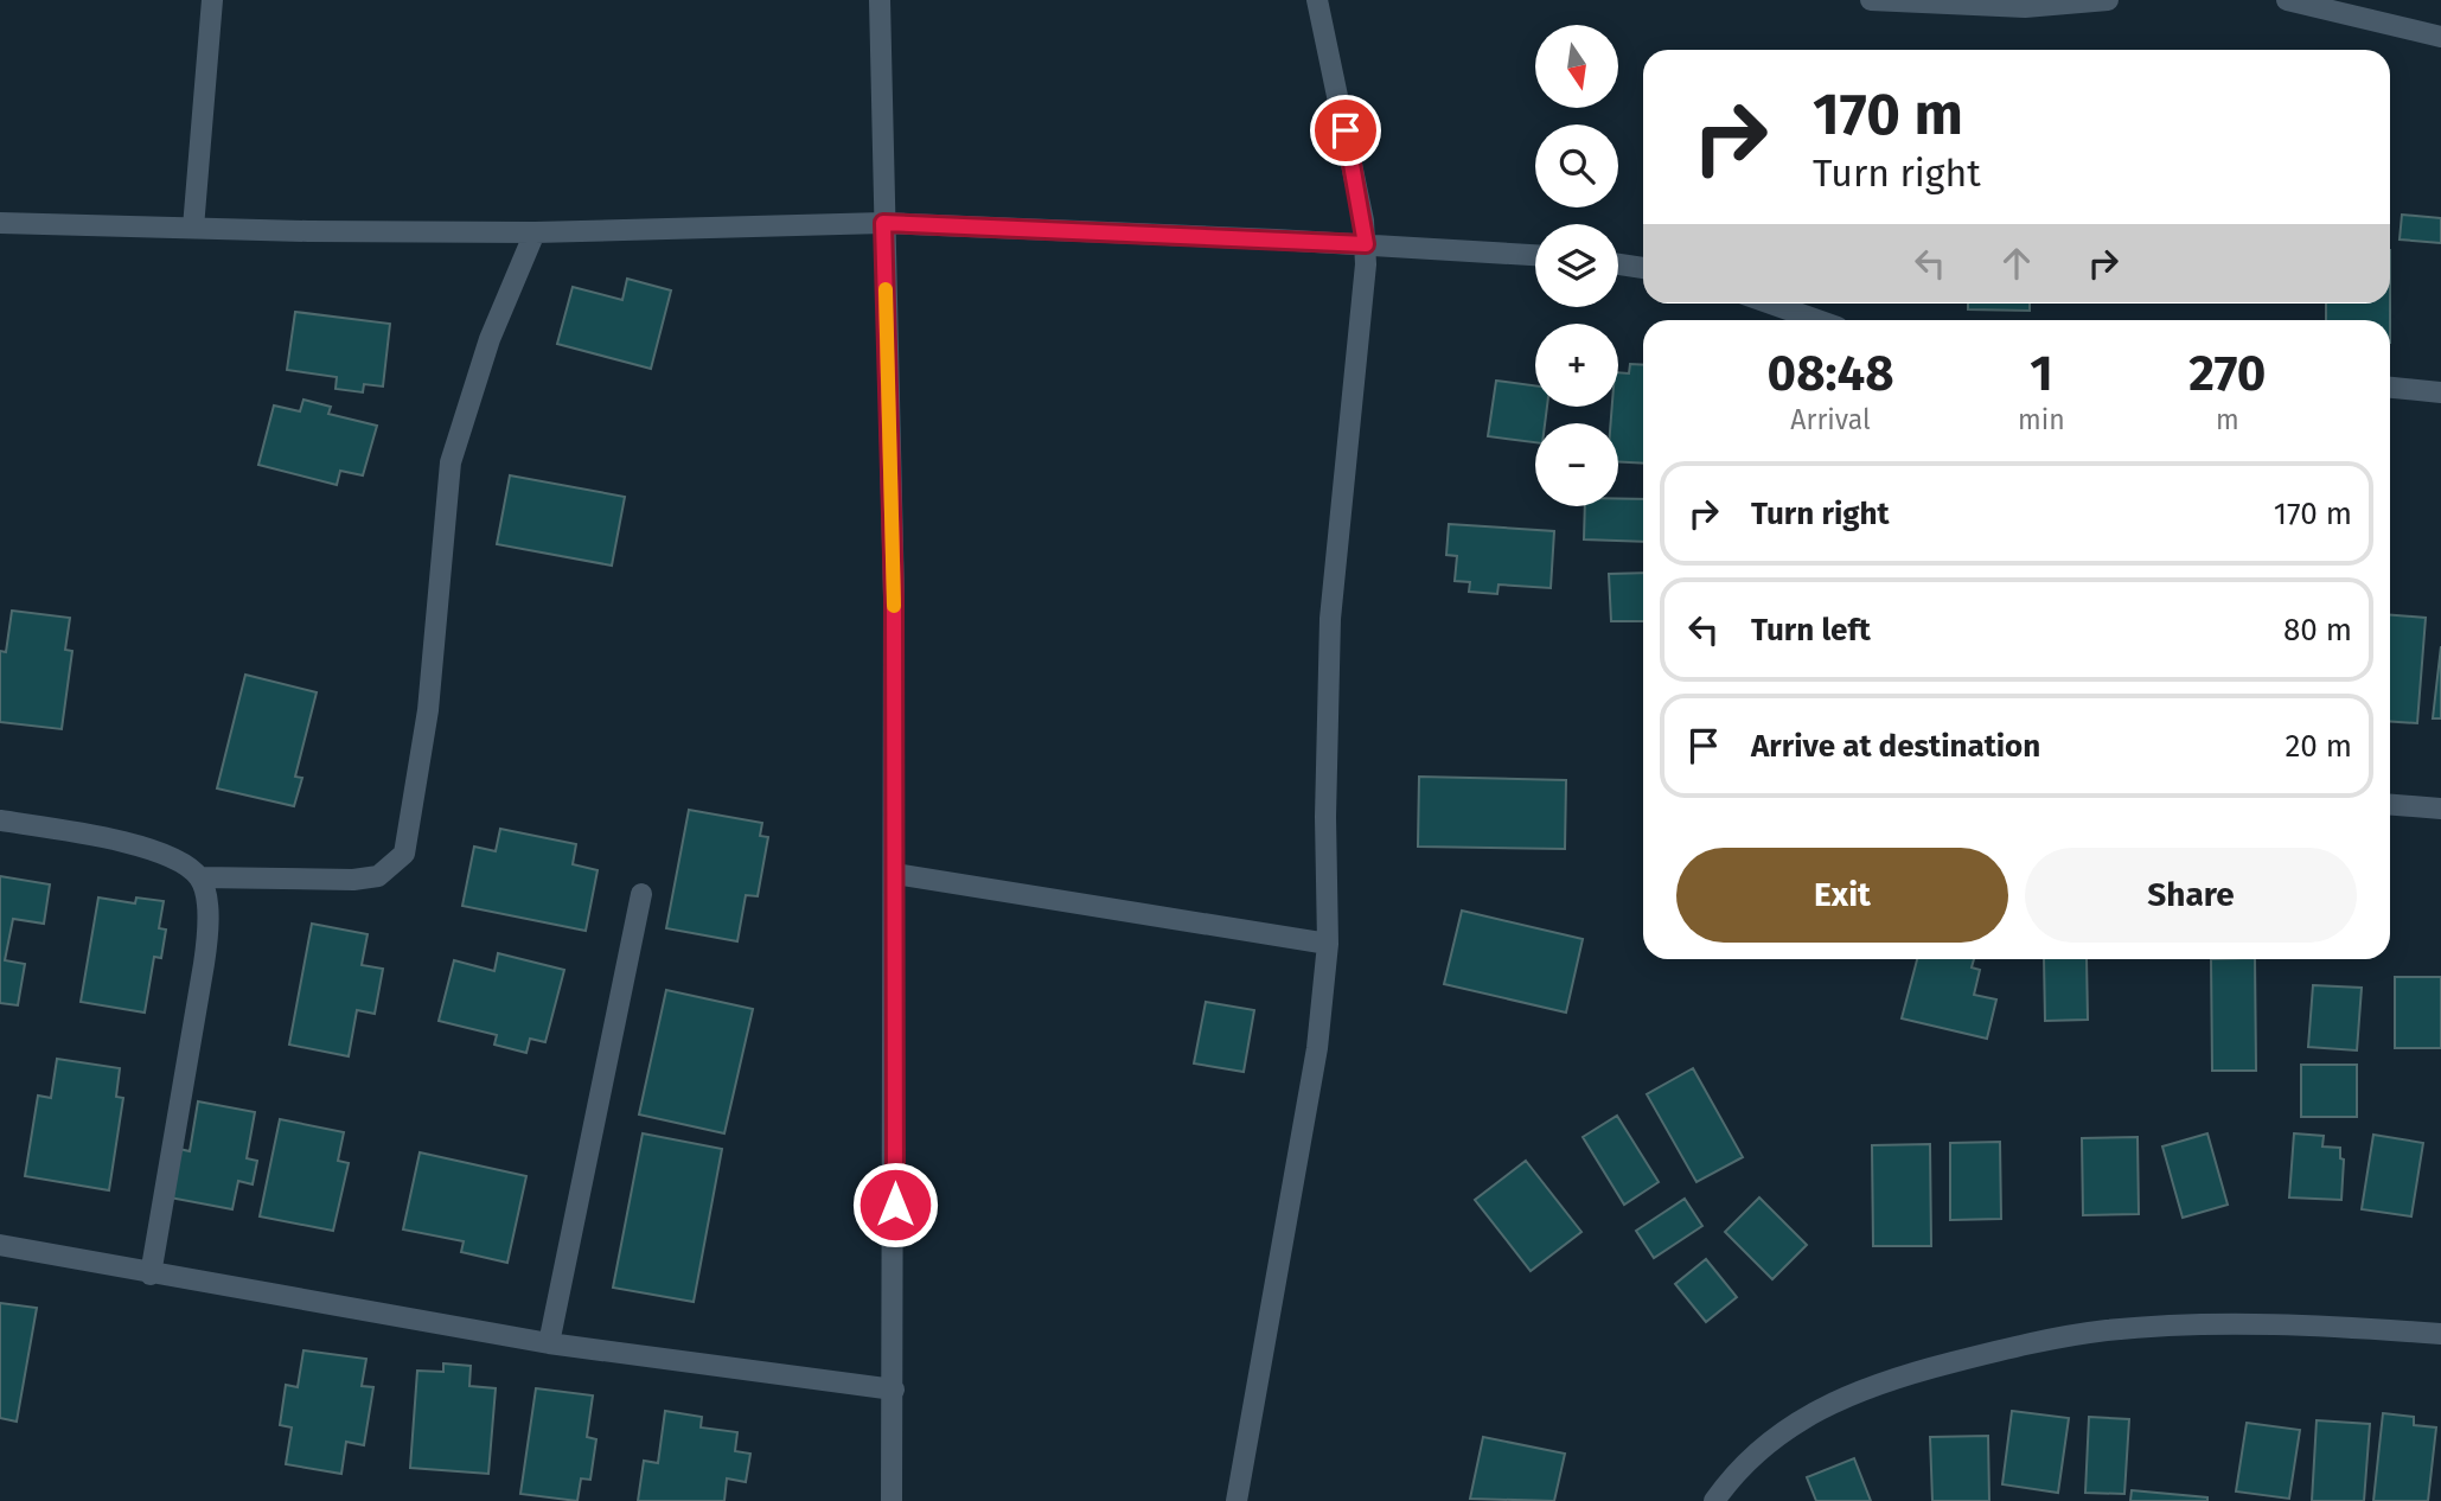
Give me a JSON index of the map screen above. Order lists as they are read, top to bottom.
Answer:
{
  "north": "bottom",
  "page": {
    "map_buttons": ["+", "−"],
    "turn": ["170 m", "Turn right"],
    "eta": [
      "08:48",
      "Arrival",
      "1",
      "min",
      "270",
      "m"
    ],
    "list": [
      {
        "name": "Turn right",
        "value": "170 m"
      },
      {
        "name": "Turn left",
        "value": "80 m"
      },
      {
        "name": "Arrive at destination",
        "value": "20 m"
      }
    ],
    "buttons": ["Exit", "Share"]
  }
}
